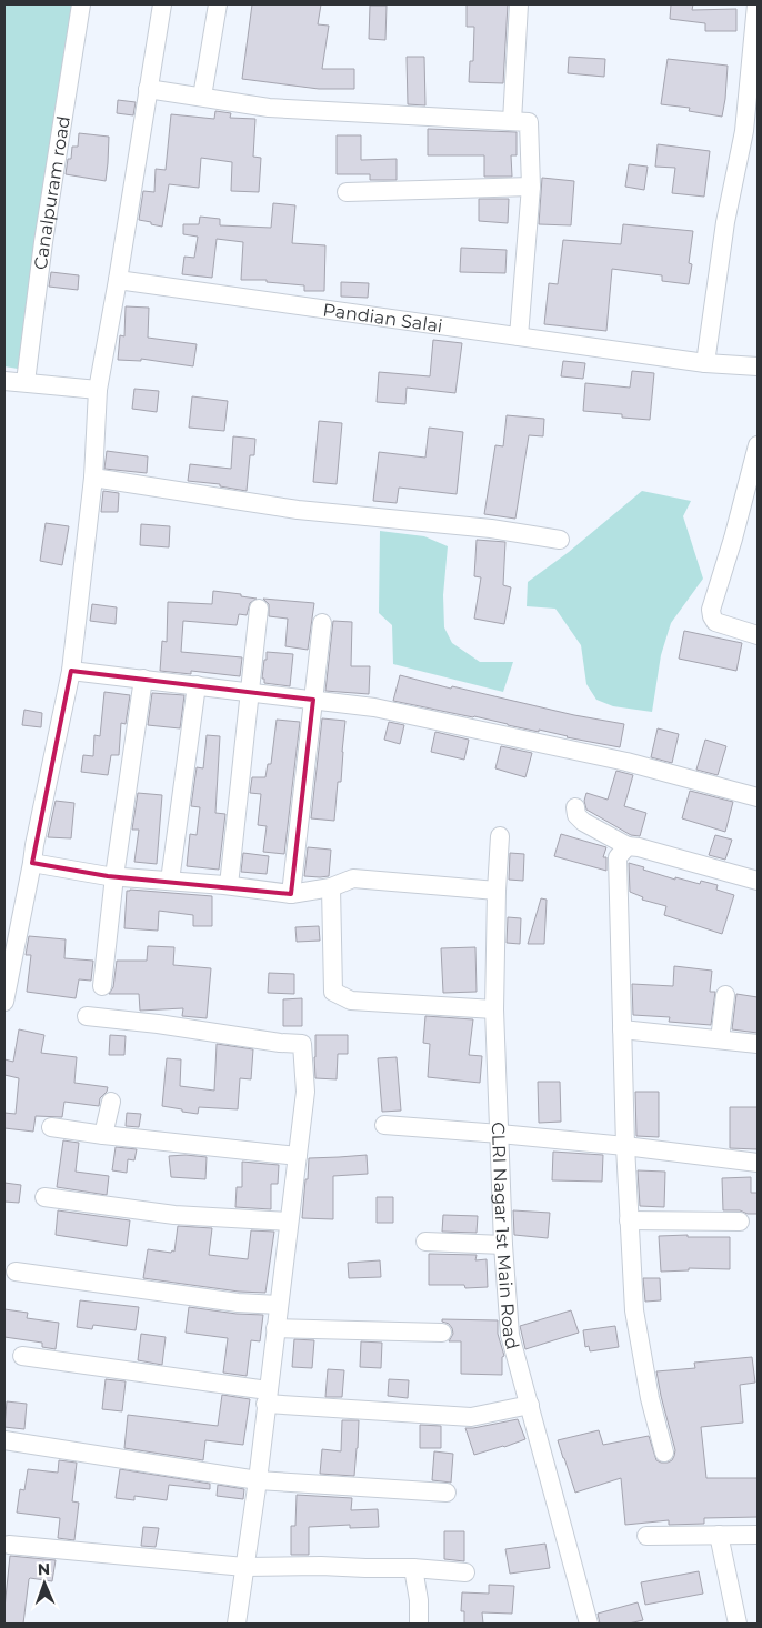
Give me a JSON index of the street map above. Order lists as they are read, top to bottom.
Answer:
{
  "streets": {
    "street": ["Canalpuram road", "Pandian Salai", "CLRI Nagar 1st Main Road"]
  },
  "north": "top"
}
